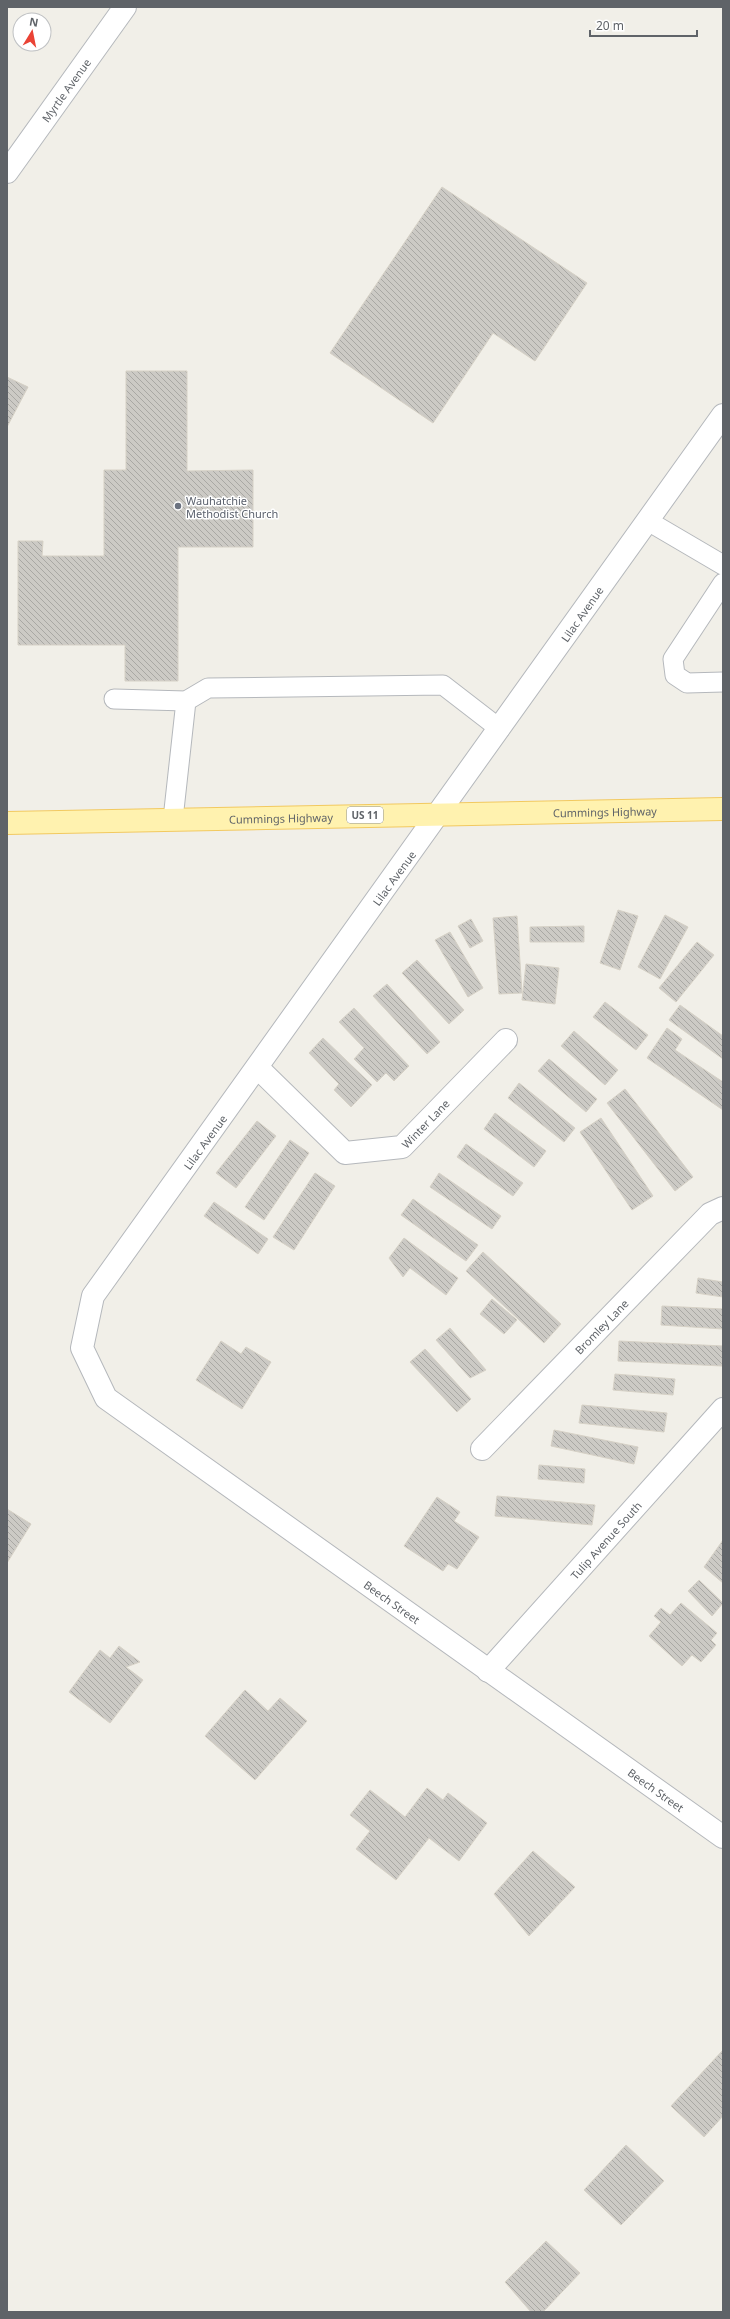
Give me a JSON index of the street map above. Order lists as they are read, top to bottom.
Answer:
{
  "streets": {
    "main road": ["Cummings Highway", "US 11"],
    "street": [
      "Myrtle Avenue",
      "Lilac Avenue",
      "Winter Lane",
      "Bromley Lane",
      "Tulip Avenue South",
      "Beech Street"
    ]
  },
  "crossings": [
    ["Lilac Avenue", "Cummings Highway"],
    ["Lilac Avenue", "Winter Lane"],
    ["Lilac Avenue", "Beech Street"],
    ["Tulip Avenue South", "Beech Street"]
  ],
  "places": ["Wauhatchie Methodist Church"],
  "scale_bar": "20 m",
  "north": "top"
}
